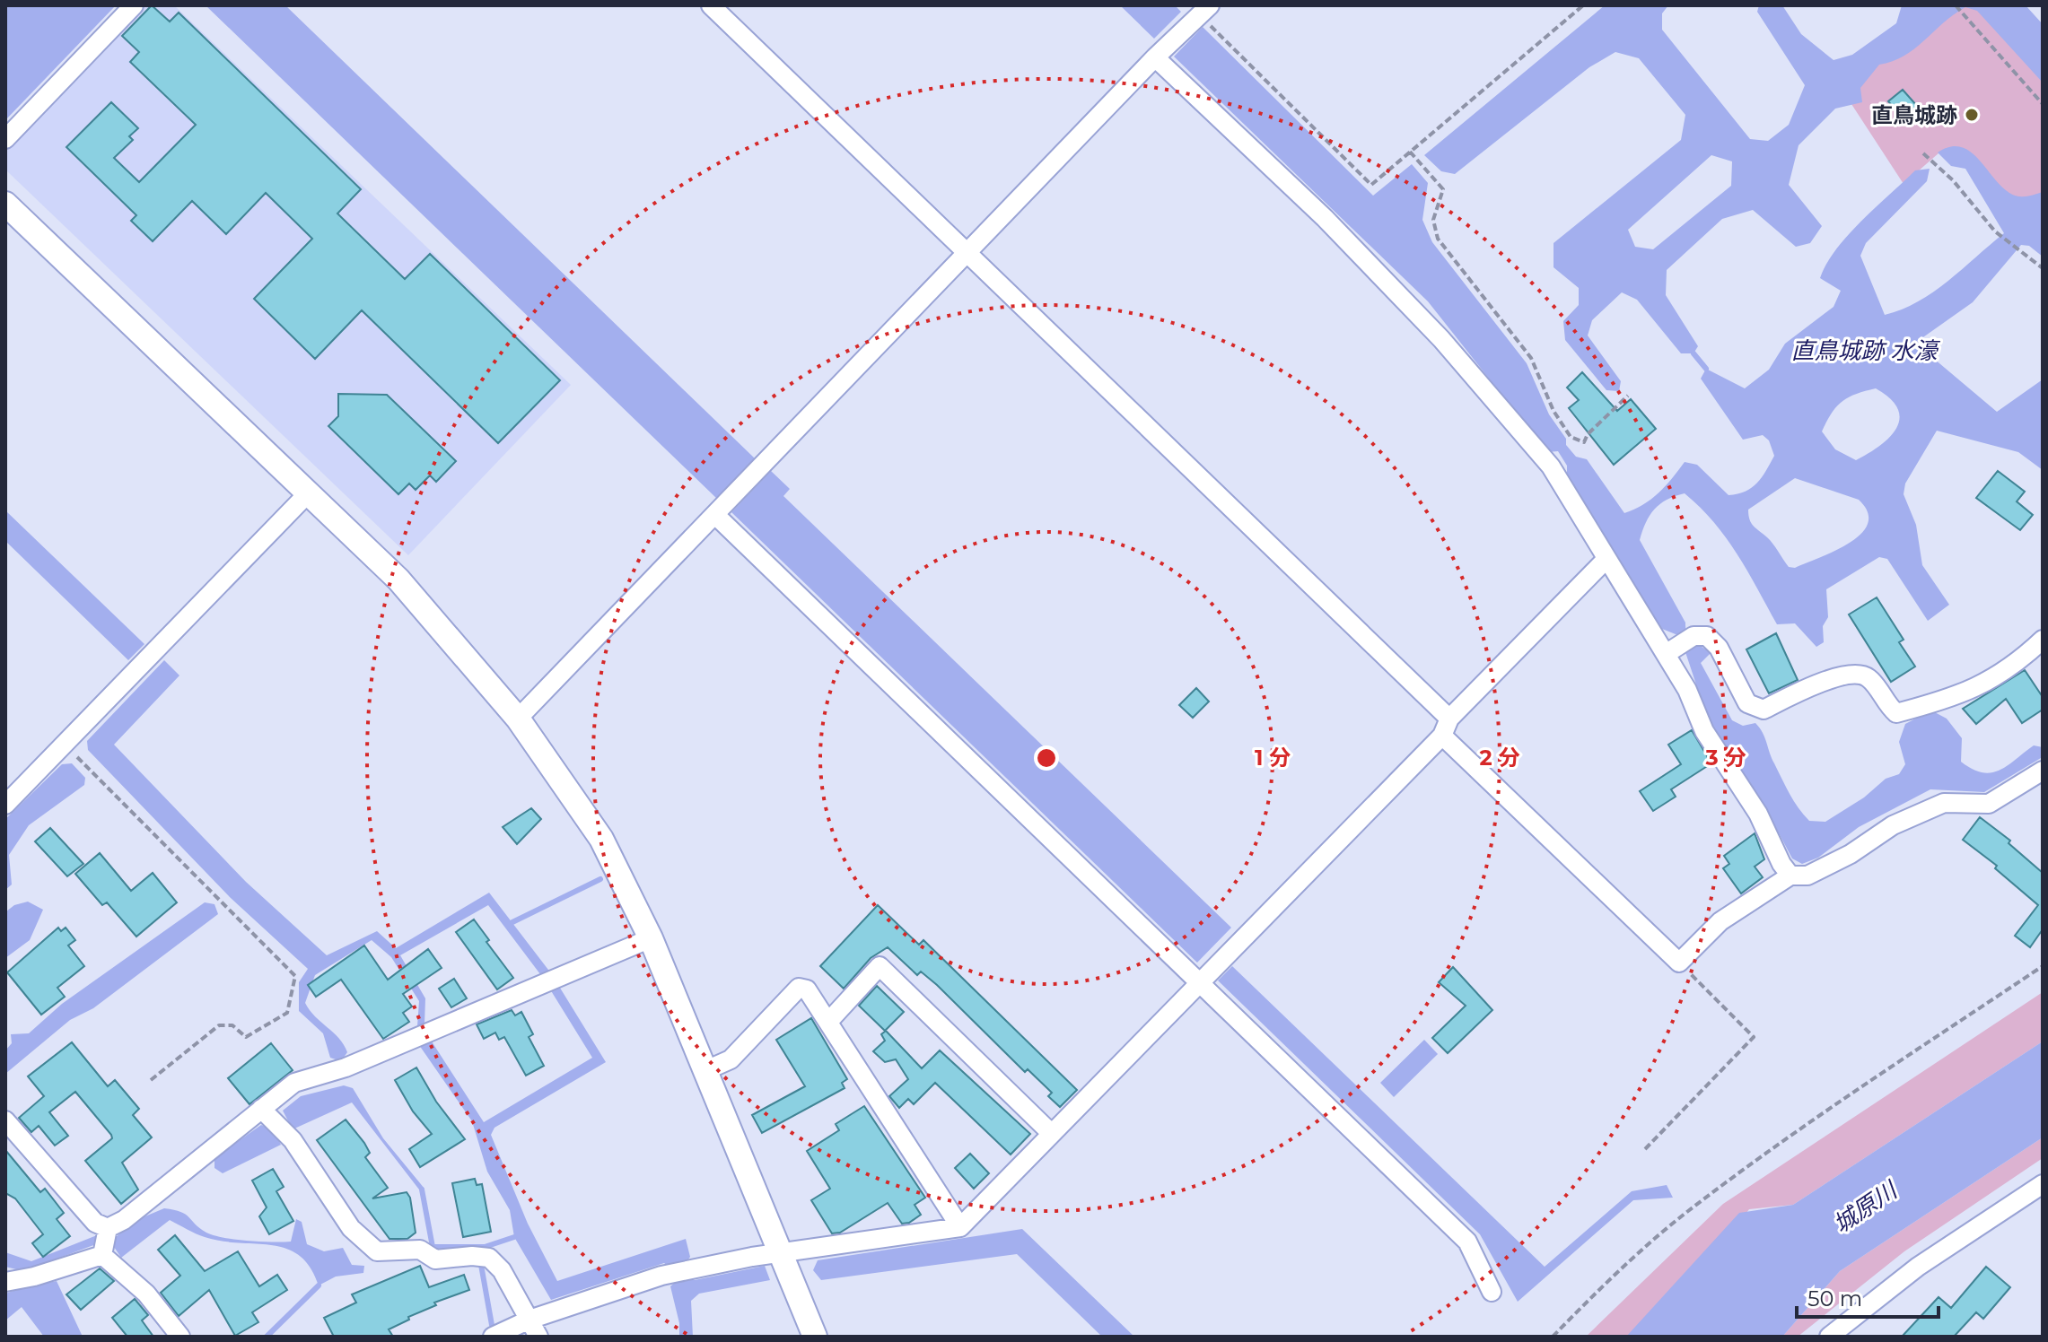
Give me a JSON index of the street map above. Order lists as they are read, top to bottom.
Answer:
{
  "water": ["直鳥城跡 水濠", "城原川"],
  "places": ["直鳥城跡"],
  "scale_bar": "50 m",
  "rings": ["1 分", "2 分", "3 分"]
}
